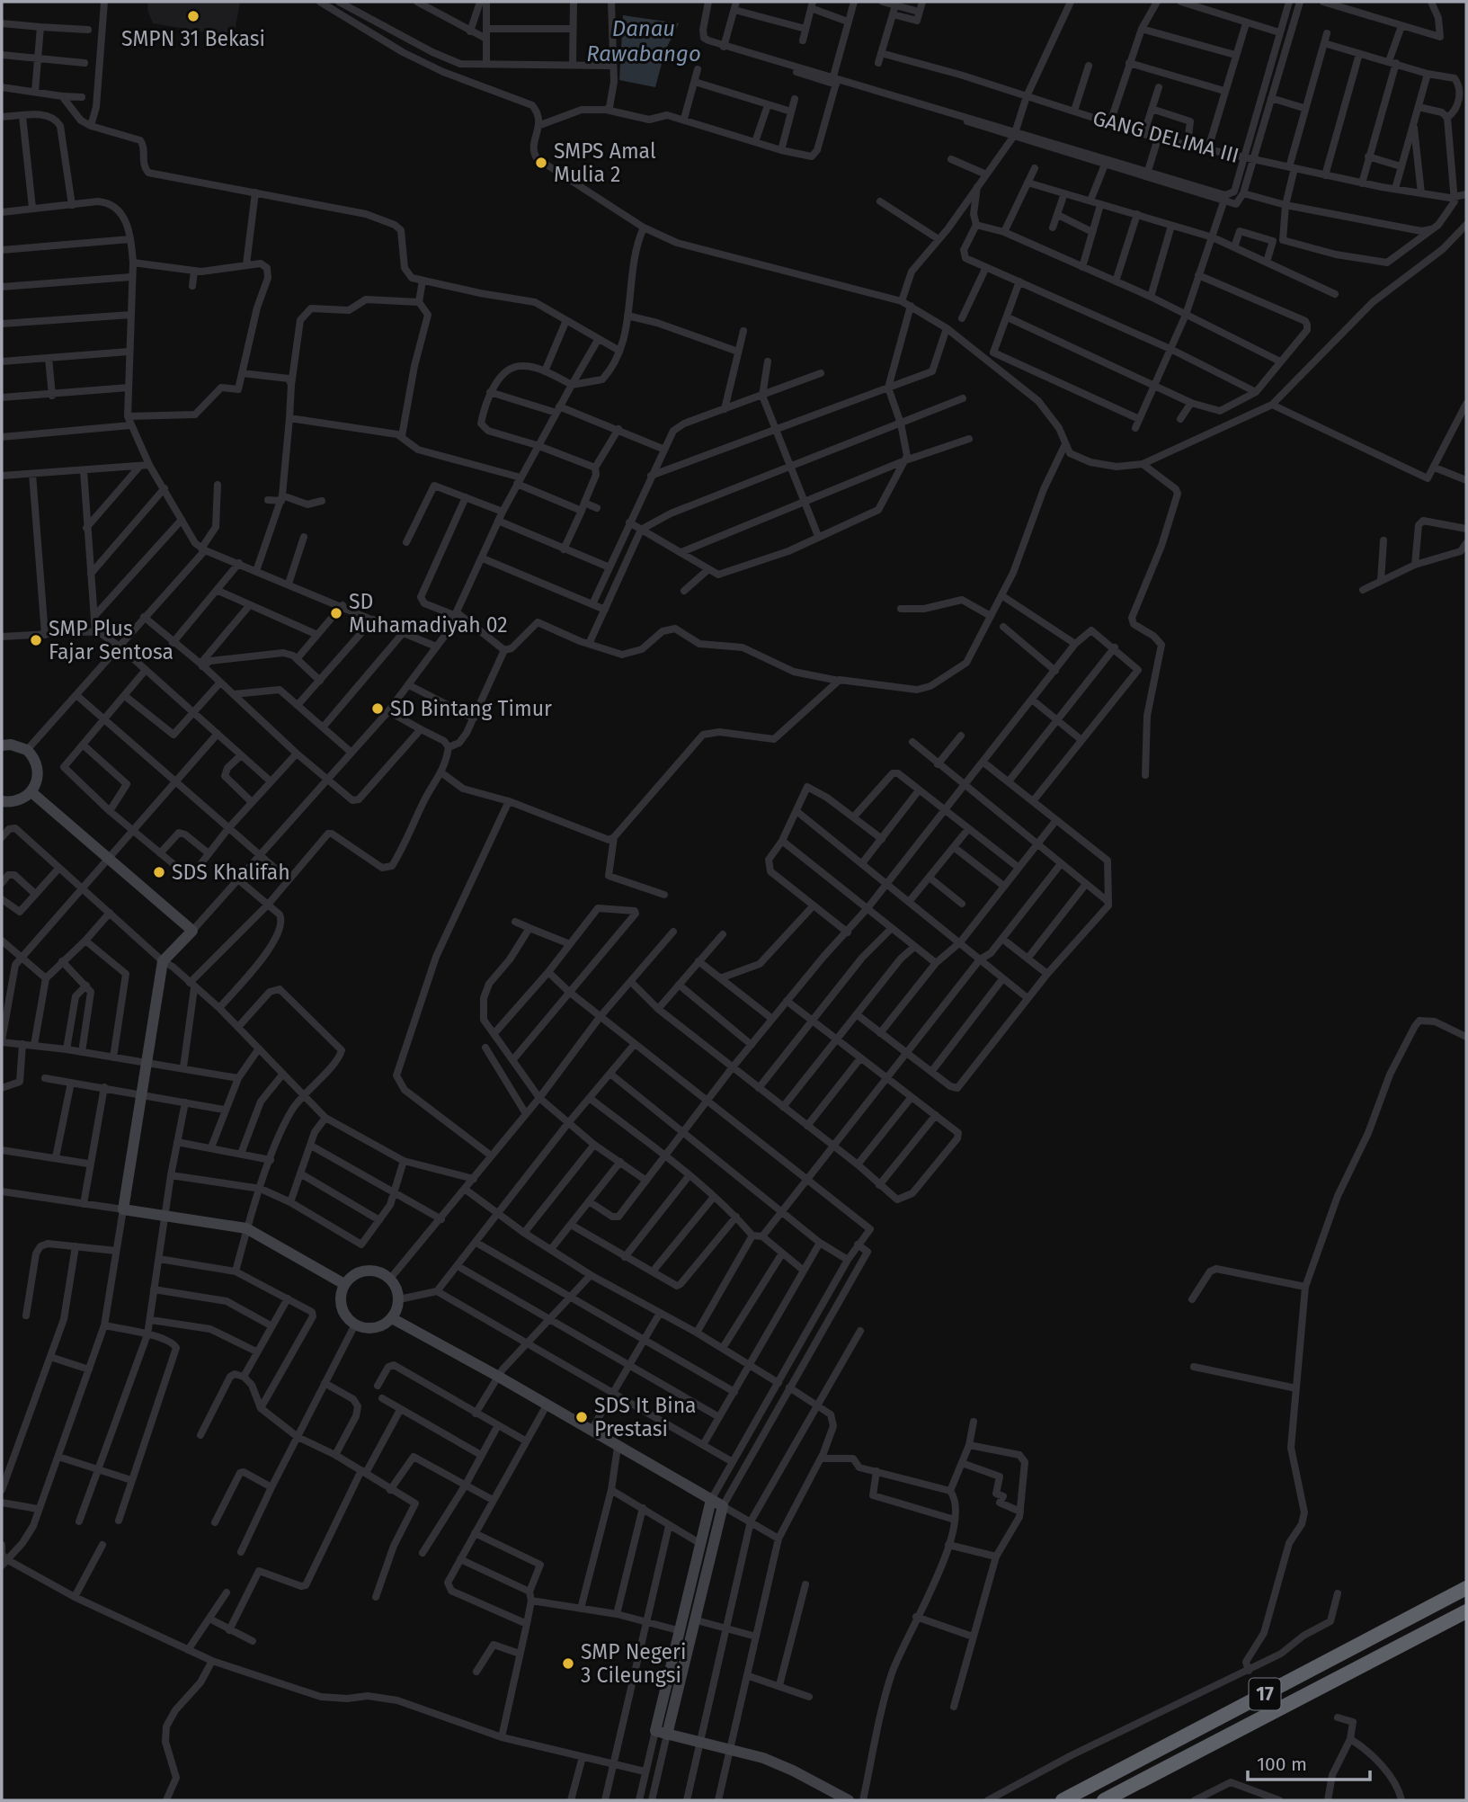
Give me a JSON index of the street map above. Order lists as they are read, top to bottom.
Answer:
{
  "streets": {
    "highway": ["17"],
    "street": ["GANG DELIMA III"]
  },
  "water": ["Danau Rawabango"],
  "places": [
    "SMPN 31 Bekasi",
    "SMPS Amal Mulia 2",
    "SD Muhamadiyah 02",
    "SMP Plus Fajar Sentosa",
    "SD Bintang Timur",
    "SDS Khalifah",
    "SDS It Bina Prestasi",
    "SMP Negeri 3 Cileungsi"
  ],
  "scale_bar": "100 m"
}
